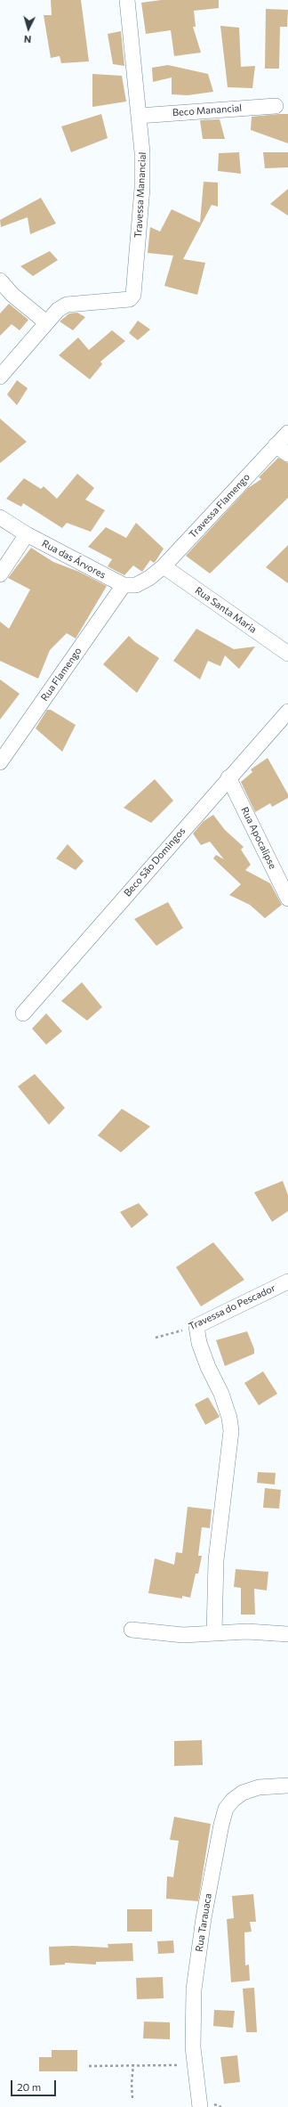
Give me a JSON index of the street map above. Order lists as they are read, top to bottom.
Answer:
{
  "streets": {
    "street": [
      "Beco Manancial",
      "Travessa Manancial",
      "Travessa Flamengo",
      "Rua das Árvores",
      "Rua Santa Maria",
      "Rua Flamengo",
      "Rua Apocalipse",
      "Beco São Domingos",
      "Travessa do Pescador",
      "Rua Tarauaca"
    ]
  },
  "crossings": [
    ["Beco Manancial", "Travessa Manancial"],
    ["Travessa Flamengo", "Rua das Árvores"],
    ["Travessa Flamengo", "Rua Santa Maria"],
    ["Travessa Flamengo", "Rua Flamengo"],
    ["Rua das Árvores", "Rua Flamengo"],
    ["Rua Apocalipse", "Beco São Domingos"]
  ],
  "scale_bar": "20 m",
  "north": "bottom"
}
